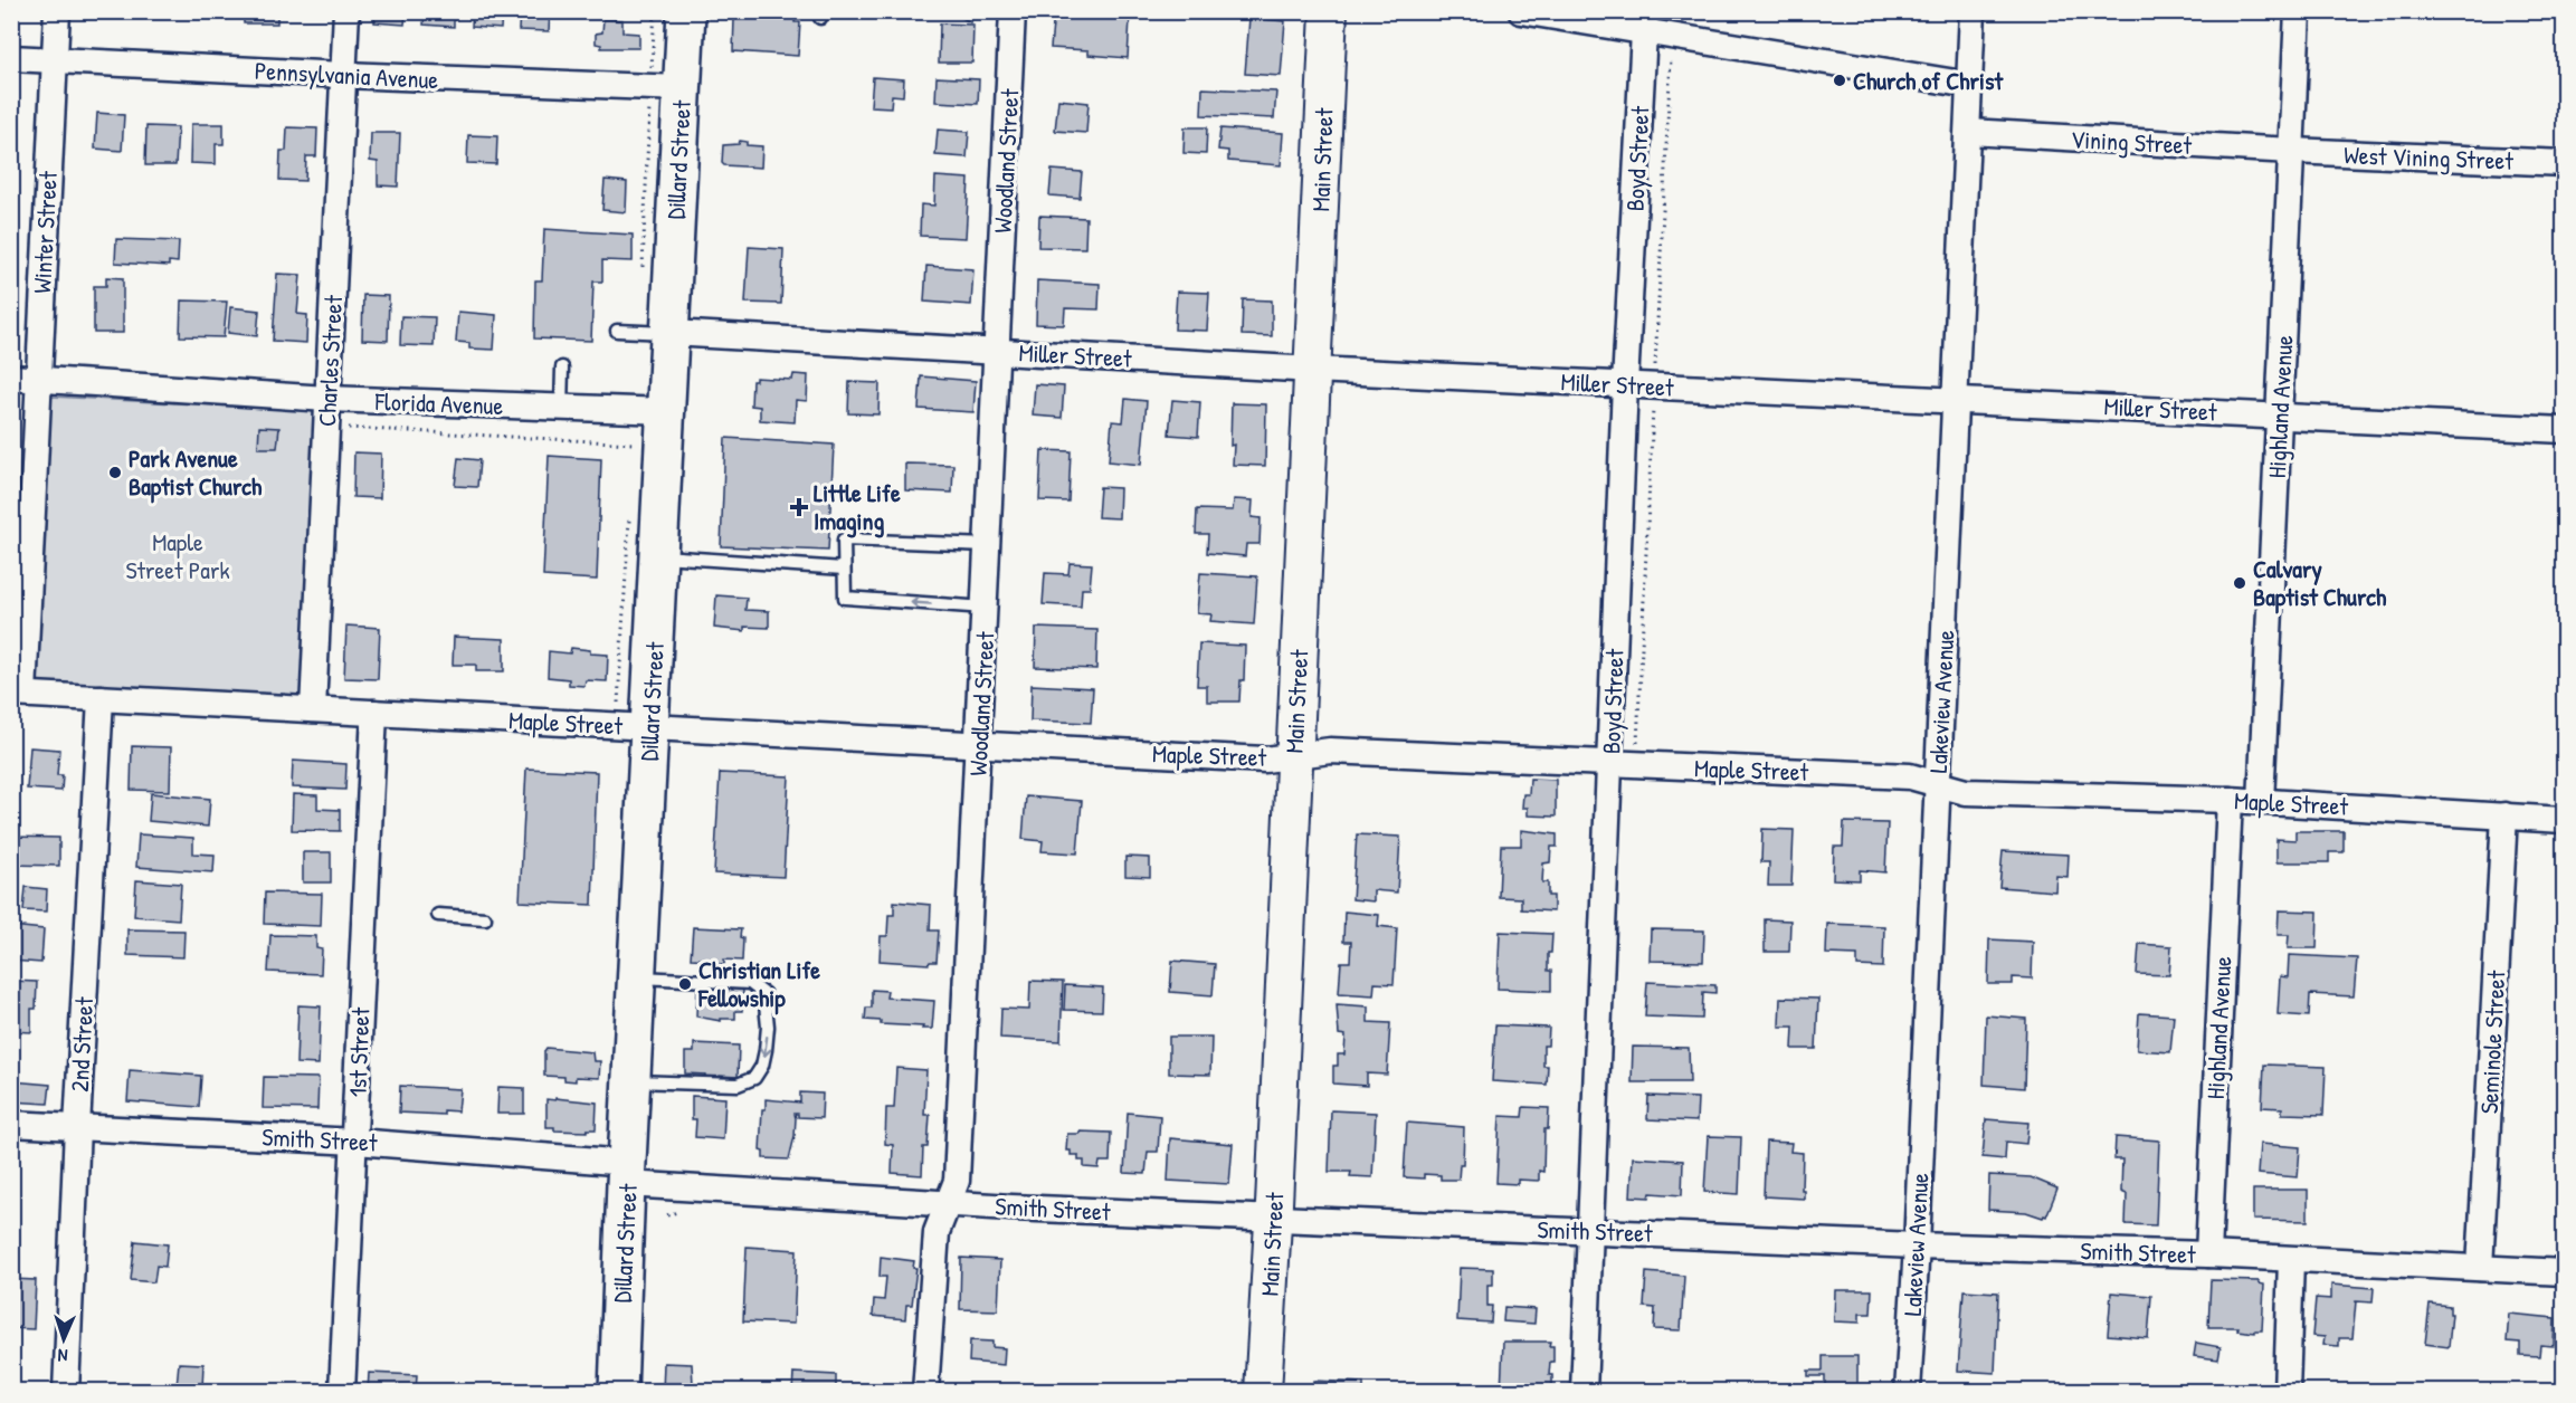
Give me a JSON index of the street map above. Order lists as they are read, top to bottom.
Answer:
{
  "streets": {
    "main road": ["Dillard Street", "Main Street"],
    "street": [
      "Pennsylvania Avenue",
      "Vining Street",
      "West Vining Street",
      "Boyd Street",
      "Woodland Street",
      "Winter Street",
      "Miller Street",
      "Charles Street",
      "Florida Avenue",
      "Highland Avenue",
      "Lakeview Avenue",
      "Maple Street",
      "Seminole Street",
      "2nd Street",
      "1st Street",
      "Smith Street"
    ]
  },
  "crossings": [
    ["Pennsylvania Avenue", "Dillard Street"],
    ["Pennsylvania Avenue", "Winter Street"],
    ["Pennsylvania Avenue", "Charles Street"],
    ["Vining Street", "West Vining Street"],
    ["Vining Street", "Highland Avenue"],
    ["Vining Street", "Lakeview Avenue"],
    ["West Vining Street", "Highland Avenue"],
    ["Boyd Street", "Miller Street"],
    ["Boyd Street", "Maple Street"],
    ["Boyd Street", "Smith Street"],
    ["Dillard Street", "Miller Street"],
    ["Dillard Street", "Florida Avenue"],
    ["Dillard Street", "Maple Street"],
    ["Dillard Street", "Smith Street"],
    ["Main Street", "Miller Street"],
    ["Main Street", "Maple Street"],
    ["Main Street", "Smith Street"],
    ["Woodland Street", "Miller Street"],
    ["Woodland Street", "Maple Street"],
    ["Woodland Street", "Smith Street"],
    ["Winter Street", "Florida Avenue"],
    ["Winter Street", "Maple Street"],
    ["Miller Street", "Highland Avenue"],
    ["Miller Street", "Lakeview Avenue"],
    ["Charles Street", "Florida Avenue"],
    ["Charles Street", "Maple Street"],
    ["Highland Avenue", "Maple Street"],
    ["Highland Avenue", "Smith Street"],
    ["Lakeview Avenue", "Maple Street"],
    ["Lakeview Avenue", "Smith Street"],
    ["Maple Street", "Seminole Street"],
    ["Maple Street", "2nd Street"],
    ["Maple Street", "1st Street"],
    ["Seminole Street", "Smith Street"],
    ["2nd Street", "Smith Street"],
    ["1st Street", "Smith Street"]
  ],
  "parks": ["Maple Street Park"],
  "places": {
    "other": [
      "Church of Christ",
      "Park Avenue Baptist Church",
      "Calvary Baptist Church",
      "Christian Life Fellowship"
    ],
    "health": ["Little Life Imaging"]
  },
  "north": "bottom"
}
